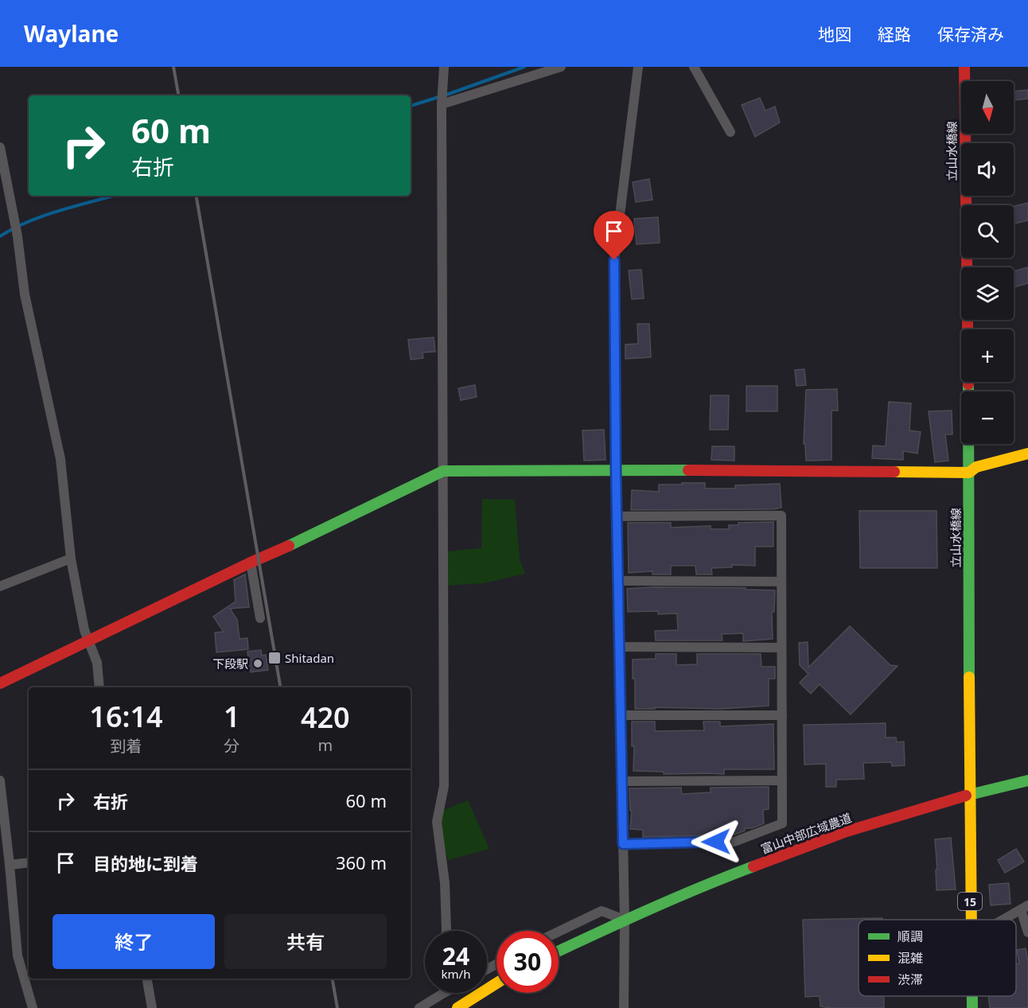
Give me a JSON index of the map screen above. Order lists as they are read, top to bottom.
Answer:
{
  "streets": {
    "street": ["立山水橋線", "富山中部広域農道", "15"]
  },
  "crossings": [
    ["立山水橋線", "富山中部広域農道"]
  ],
  "places": {
    "transit": ["Shitadan"],
    "other": ["下段駅"]
  },
  "legend": ["順調", "混雑", "渋滞"],
  "north": "bottom",
  "page": {
    "header": "Waylane",
    "nav": ["地図", "経路", "保存済み"],
    "map_buttons": ["+", "−"],
    "turn": ["60 m", "右折"],
    "eta": [
      "16:14",
      "到着",
      "1",
      "分",
      "420",
      "m"
    ],
    "list": [
      {
        "name": "右折",
        "value": "60 m"
      },
      {
        "name": "目的地に到着",
        "value": "360 m"
      }
    ],
    "buttons": ["終了", "共有"],
    "speed": "24 km/h",
    "limit": "30"
  }
}
